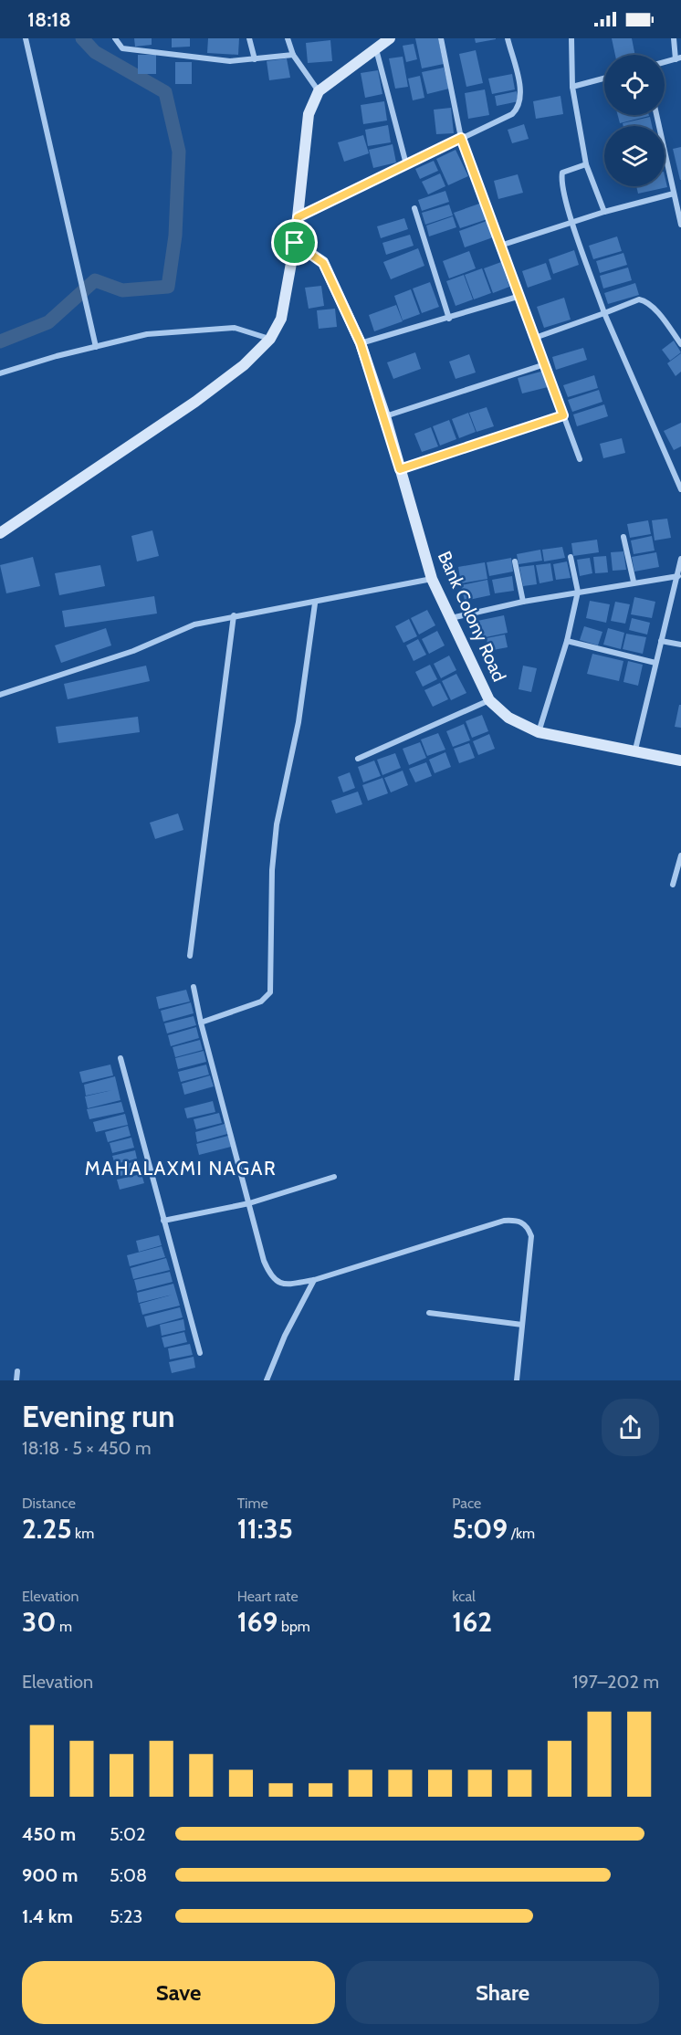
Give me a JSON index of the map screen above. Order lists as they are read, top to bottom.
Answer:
{
  "streets": {
    "street": ["Bank Colony Road"]
  },
  "districts": ["MAHALAXMI NAGAR"],
  "page": {
    "status": "18:18",
    "heading": ["Evening run", "18:18 · 5 × 450 m"],
    "stats": [
      ["Distance", "2.25 km"],
      ["Time", "11:35"],
      ["Pace", "5:09 /km"],
      ["Elevation", "30 m"],
      ["Heart rate", "169 bpm"],
      ["kcal", "162"]
    ],
    "chart": ["Elevation", "197–202 m"],
    "list": [
      {
        "name": "450 m",
        "note": "5:02"
      },
      {
        "name": "900 m",
        "note": "5:08"
      },
      {
        "name": "1.4 km",
        "note": "5:23"
      }
    ],
    "buttons": ["Save", "Share"]
  }
}
